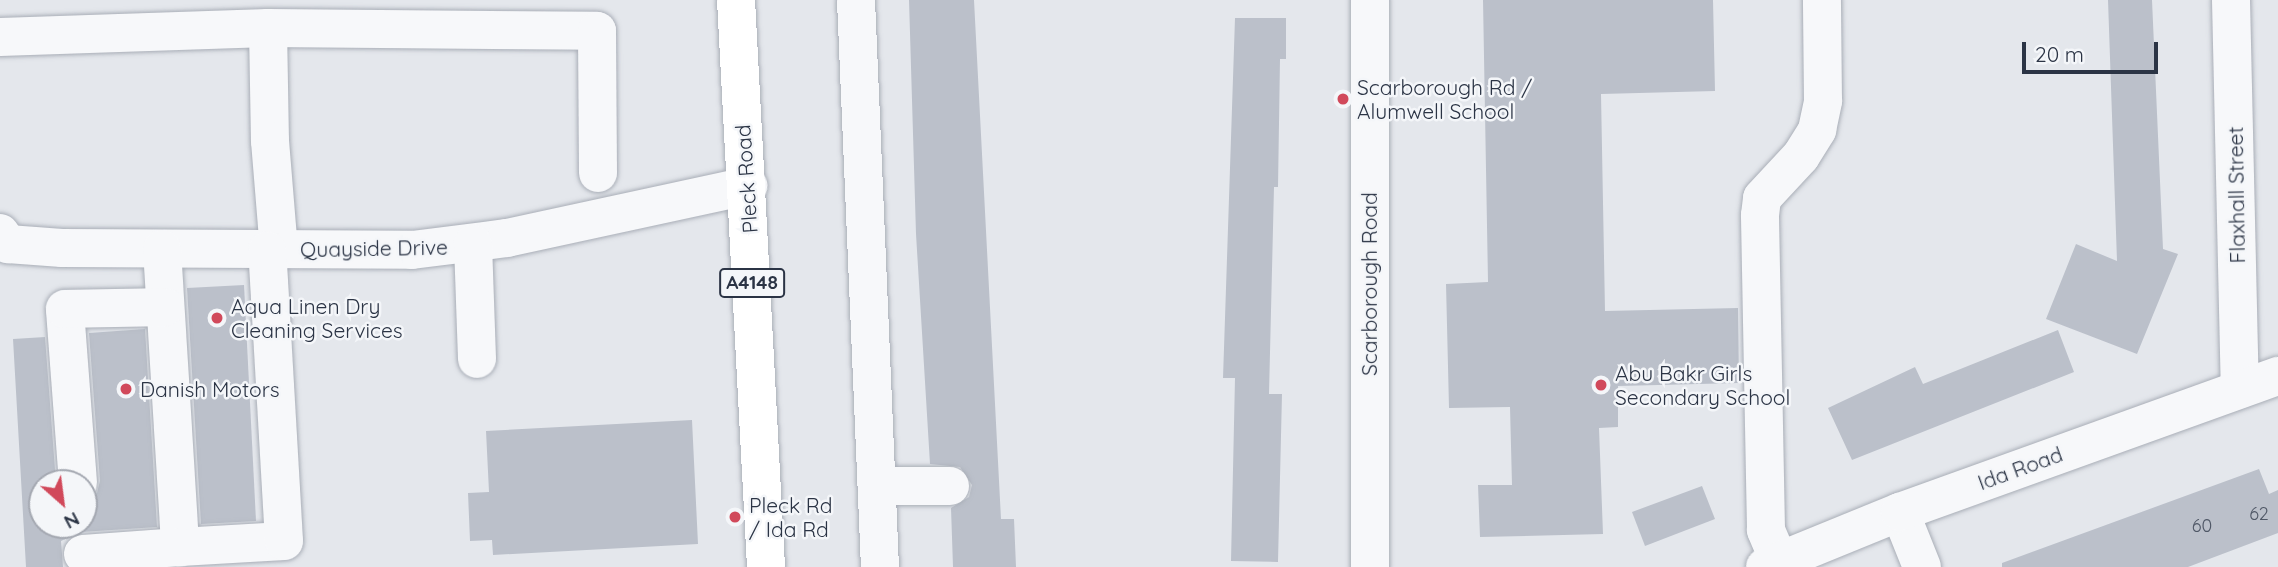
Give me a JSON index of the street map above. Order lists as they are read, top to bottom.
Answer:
{
  "streets": {
    "highway": ["Pleck Road", "A4148"],
    "street": [
      "Flaxhall Street",
      "Quayside Drive",
      "Scarborough Road",
      "Ida Road"
    ]
  },
  "crossings": [
    ["Pleck Road", "Quayside Drive"],
    ["Flaxhall Street", "Ida Road"]
  ],
  "places": [
    "Scarborough Rd / Alumwell School",
    "Aqua Linen Dry Cleaning Services",
    "Abu Bakr Girls Secondary School",
    "Danish Motors",
    "Pleck Rd / Ida Rd"
  ],
  "house_numbers": ["62", "60"],
  "scale_bar": "20 m",
  "north": "bottom right"
}
